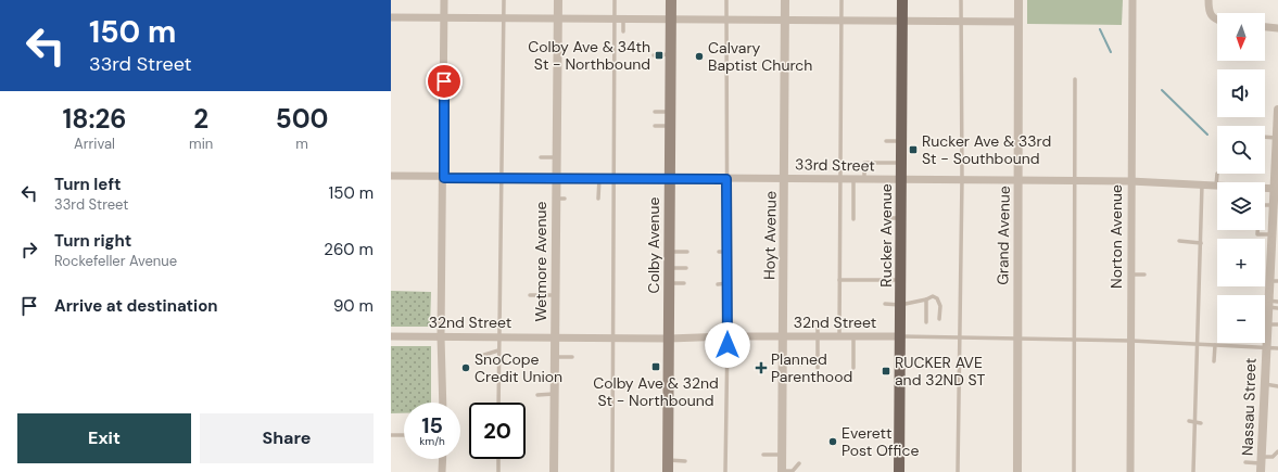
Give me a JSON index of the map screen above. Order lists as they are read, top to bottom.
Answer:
{
  "streets": {
    "main road": ["Rucker Avenue", "Colby Avenue"],
    "street": [
      "33rd Street",
      "Hoyt Avenue",
      "Grand Avenue",
      "Norton Avenue",
      "Wetmore Avenue",
      "32nd Street",
      "Nassau Street"
    ]
  },
  "crossings": [
    ["33rd Street", "Hoyt Avenue"],
    ["33rd Street", "Rucker Avenue"],
    ["33rd Street", "Grand Avenue"],
    ["33rd Street", "Norton Avenue"],
    ["33rd Street", "Colby Avenue"],
    ["33rd Street", "Wetmore Avenue"],
    ["33rd Street", "Nassau Street"],
    ["Hoyt Avenue", "32nd Street"],
    ["Rucker Avenue", "32nd Street"],
    ["Grand Avenue", "32nd Street"],
    ["Norton Avenue", "32nd Street"],
    ["Colby Avenue", "32nd Street"],
    ["Wetmore Avenue", "32nd Street"],
    ["32nd Street", "Nassau Street"]
  ],
  "places": {
    "transit": [
      "Colby Ave & 34th St - Northbound",
      "Rucker Ave & 33rd St - Southbound",
      "Colby Ave & 32nd St - Northbound",
      "RUCKER AVE and 32ND ST"
    ],
    "other": ["Calvary Baptist Church", "SnoCope Credit Union", "Everett Post Office"],
    "health": ["Planned Parenthood"]
  },
  "north": "bottom",
  "page": {
    "turn": ["150 m", "33rd Street"],
    "map_buttons": ["+", "−"],
    "eta": [
      "18:26",
      "Arrival",
      "2",
      "min",
      "500",
      "m"
    ],
    "list": [
      {
        "name": "Turn left",
        "note": "33rd Street",
        "value": "150 m"
      },
      {
        "name": "Turn right",
        "note": "Rockefeller Avenue",
        "value": "260 m"
      },
      {
        "name": "Arrive at destination",
        "value": "90 m"
      }
    ],
    "speed": "15 km/h",
    "limit": "20",
    "buttons": ["Exit", "Share"]
  }
}
